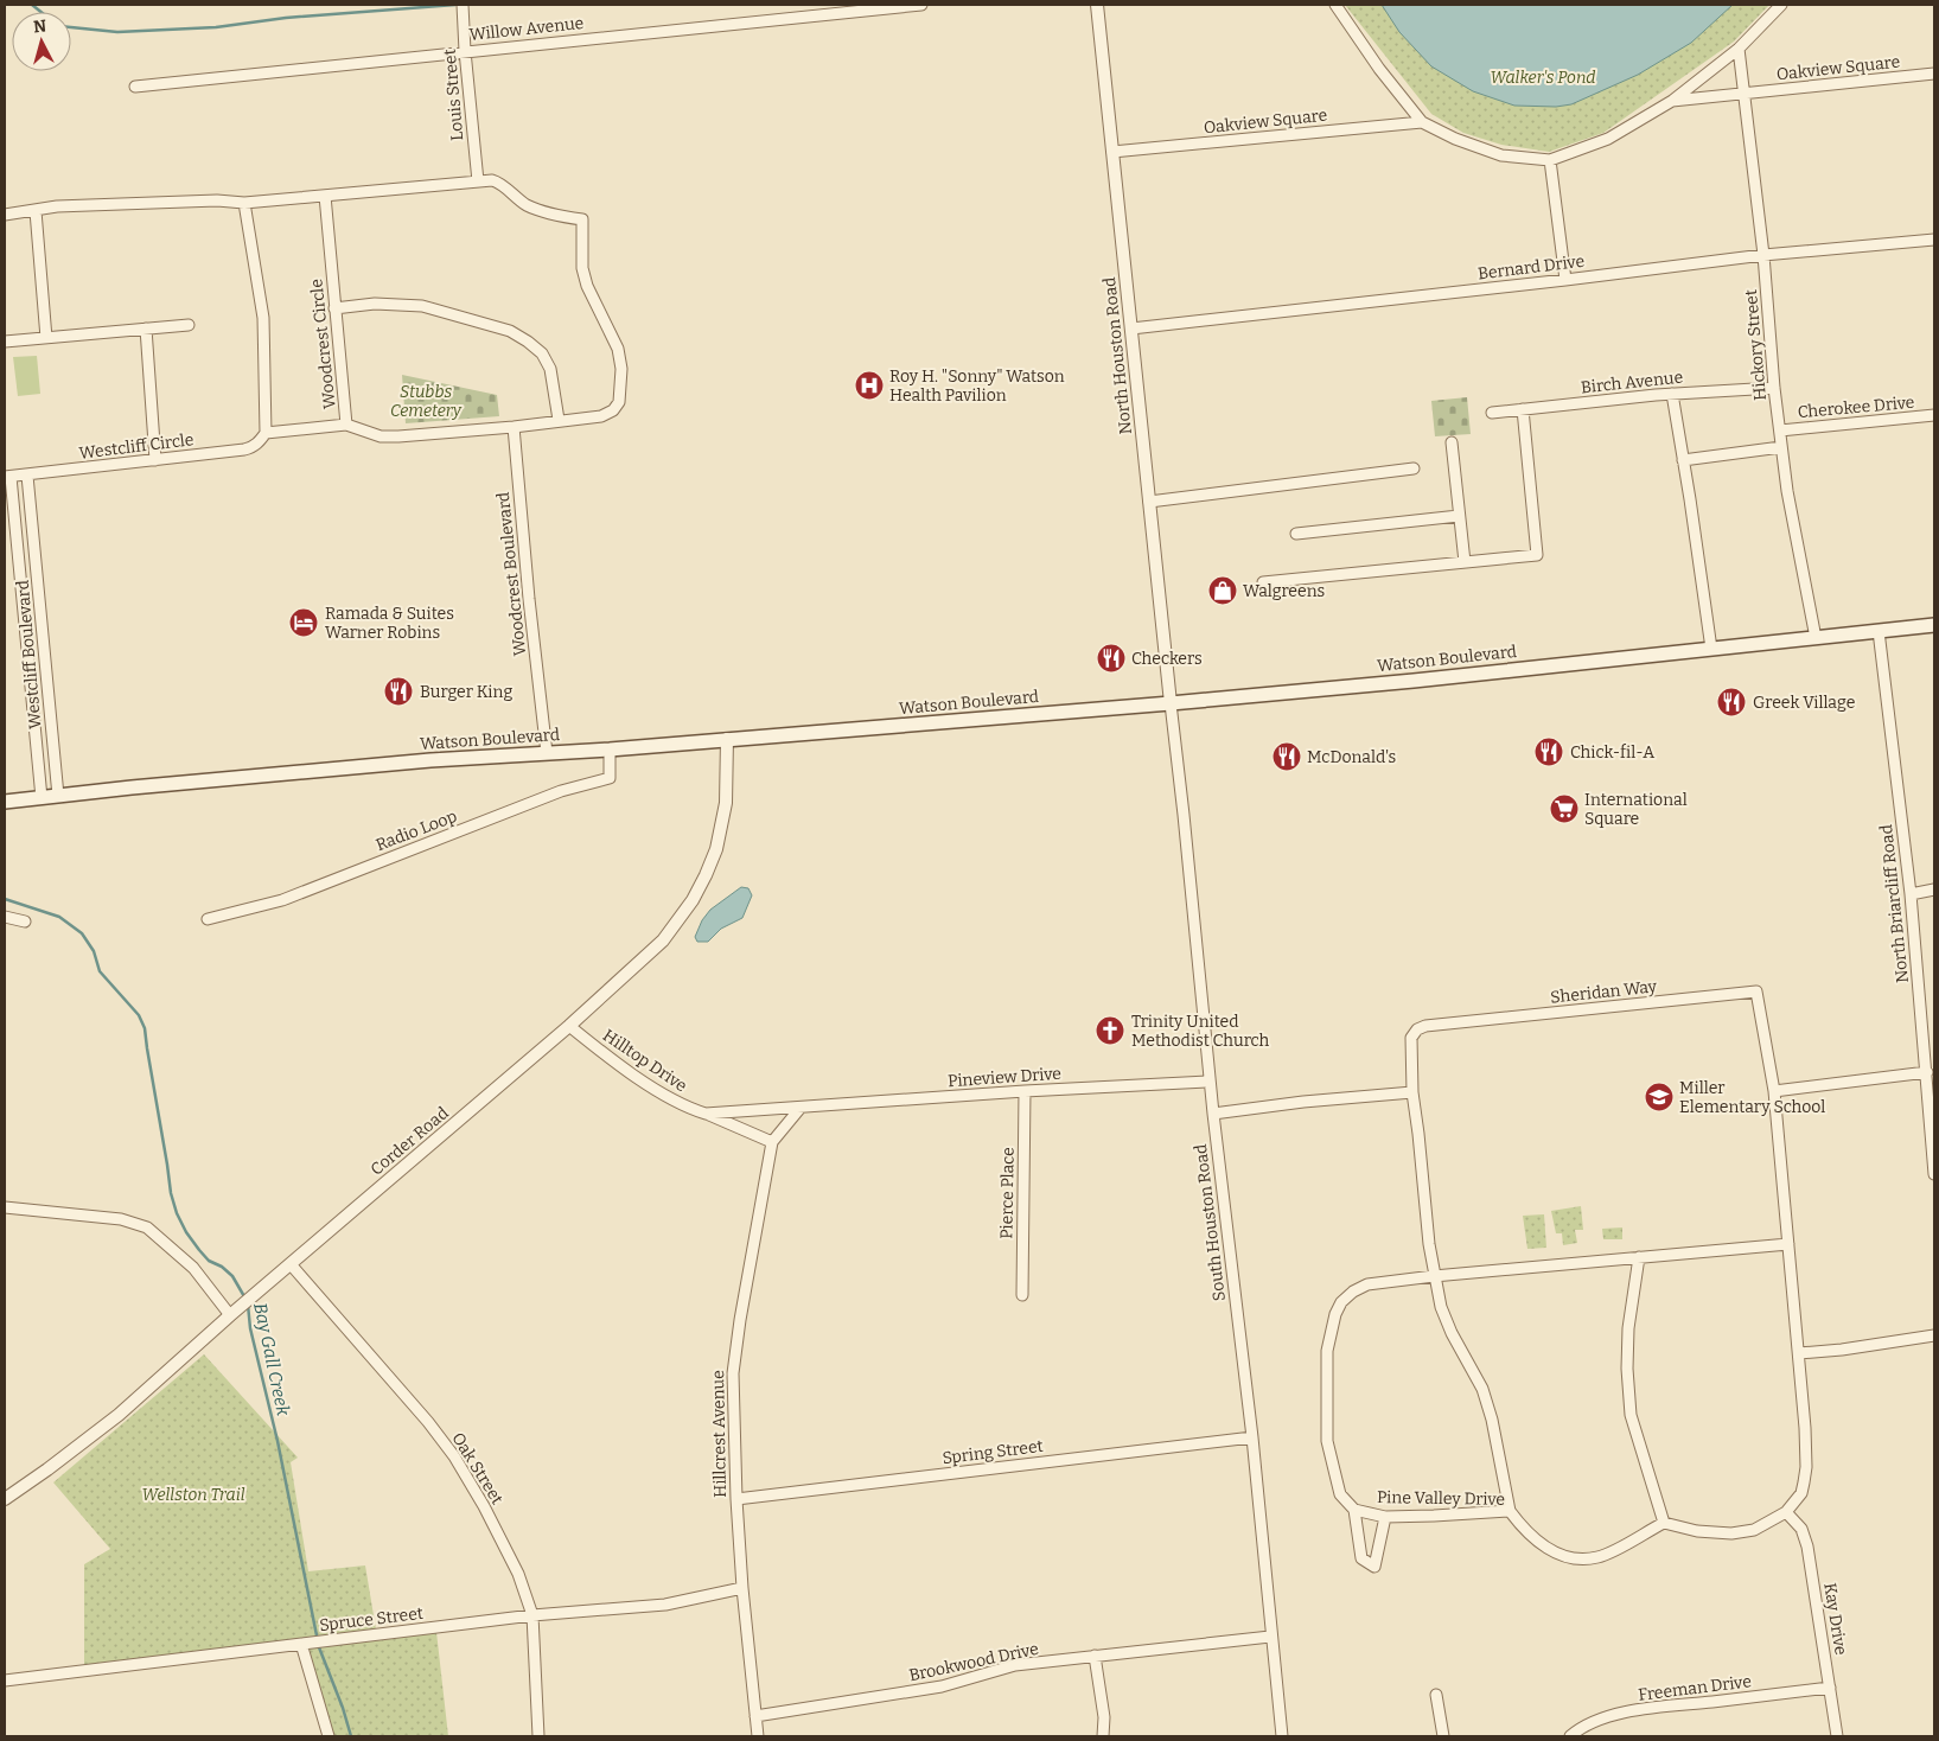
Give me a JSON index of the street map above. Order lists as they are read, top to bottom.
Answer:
{
  "streets": {
    "main road": ["Watson Boulevard"],
    "street": [
      "Willow Avenue",
      "Oakview Square",
      "Louis Street",
      "Bernard Drive",
      "Woodcrest Circle",
      "Hickory Street",
      "North Houston Road",
      "Birch Avenue",
      "Cherokee Drive",
      "Westcliff Circle",
      "Woodcrest Boulevard",
      "Westcliff Boulevard",
      "Radio Loop",
      "North Briarcliff Road",
      "Sheridan Way",
      "Hilltop Drive",
      "Pineview Drive",
      "Corder Road",
      "Pierce Place",
      "South Houston Road",
      "Hillcrest Avenue",
      "Spring Street",
      "Oak Street",
      "Pine Valley Drive",
      "Spruce Street",
      "Kay Drive",
      "Brookwood Drive",
      "Freeman Drive"
    ]
  },
  "crossings": [
    ["Willow Avenue", "Louis Street"],
    ["Oakview Square", "Hickory Street"],
    ["Oakview Square", "North Houston Road"],
    ["Louis Street", "Woodcrest Circle"],
    ["Bernard Drive", "Hickory Street"],
    ["Bernard Drive", "North Houston Road"],
    ["Woodcrest Circle", "Westcliff Circle"],
    ["Woodcrest Circle", "Woodcrest Boulevard"],
    ["Hickory Street", "Birch Avenue"],
    ["Hickory Street", "Cherokee Drive"],
    ["Hickory Street", "Watson Boulevard"],
    ["North Houston Road", "Watson Boulevard"],
    ["North Houston Road", "South Houston Road"],
    ["Westcliff Circle", "Westcliff Boulevard"],
    ["Woodcrest Boulevard", "Watson Boulevard"],
    ["Westcliff Boulevard", "Watson Boulevard"],
    ["Watson Boulevard", "Radio Loop"],
    ["Watson Boulevard", "North Briarcliff Road"],
    ["Watson Boulevard", "Corder Road"],
    ["Watson Boulevard", "South Houston Road"],
    ["Sheridan Way", "Pine Valley Drive"],
    ["Hilltop Drive", "Pineview Drive"],
    ["Hilltop Drive", "Corder Road"],
    ["Hilltop Drive", "Hillcrest Avenue"],
    ["Pineview Drive", "Pierce Place"],
    ["Pineview Drive", "South Houston Road"],
    ["Pineview Drive", "Hillcrest Avenue"],
    ["Corder Road", "Oak Street"],
    ["South Houston Road", "Spring Street"],
    ["South Houston Road", "Brookwood Drive"],
    ["Hillcrest Avenue", "Spring Street"],
    ["Hillcrest Avenue", "Spruce Street"],
    ["Hillcrest Avenue", "Brookwood Drive"],
    ["Oak Street", "Spruce Street"],
    ["Kay Drive", "Freeman Drive"]
  ],
  "water": ["Bay Gall Creek"],
  "parks": ["Walker's Pond", "Stubbs Cemetery", "Wellston Trail"],
  "places": {
    "hospital": ["Roy H. \"Sonny\" Watson Health Pavilion"],
    "shop": ["Walgreens"],
    "hotel": ["Ramada & Suites Warner Robins"],
    "restaurant": [
      "Checkers",
      "Burger King",
      "Greek Village",
      "Chick-fil-A",
      "McDonald's"
    ],
    "supermarket": ["International Square"],
    "church": ["Trinity United Methodist Church"],
    "school or university": ["Miller Elementary School"]
  },
  "north": "top"
}
